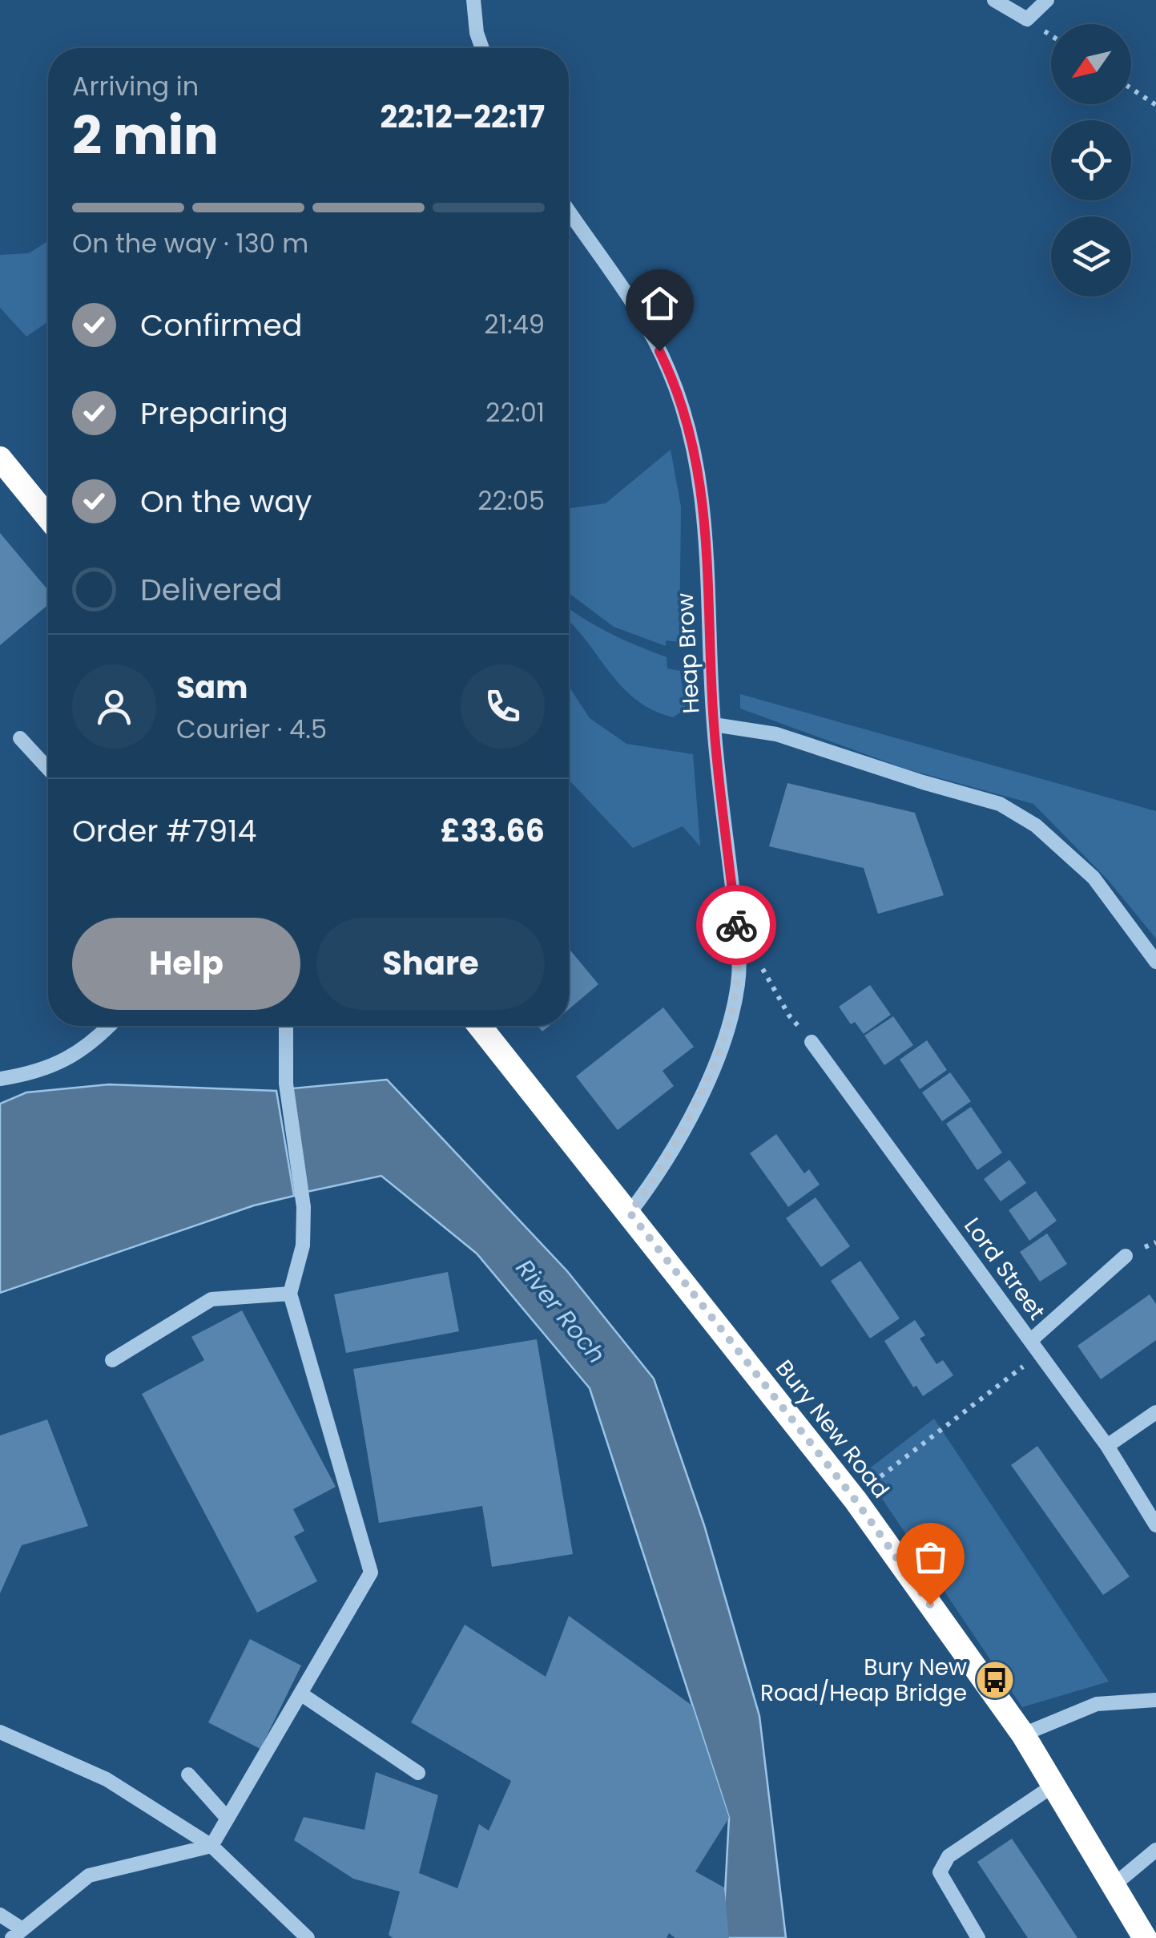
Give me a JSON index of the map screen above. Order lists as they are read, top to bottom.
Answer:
{
  "streets": {
    "highway": ["Bury New Road"],
    "street": ["Heap Brow", "Lord Street"]
  },
  "crossings": [
    ["Heap Brow", "Bury New Road"]
  ],
  "water": ["River Roch"],
  "places": {
    "bus stop": ["Bury New Road/Heap Bridge"]
  },
  "north": "bottom left",
  "page": {
    "heading": ["2 min", "Arriving in", "22:12–22:17"],
    "panel": [
      "Sam",
      "Courier · 4.5",
      "Order #7914",
      "£33.66"
    ],
    "bar": "On the way · 130 m",
    "list": [
      ["Confirmed", "21:49"],
      ["Preparing", "22:01"],
      ["On the way", "22:05"],
      "Delivered"
    ],
    "buttons": ["Help", "Share"]
  }
}
